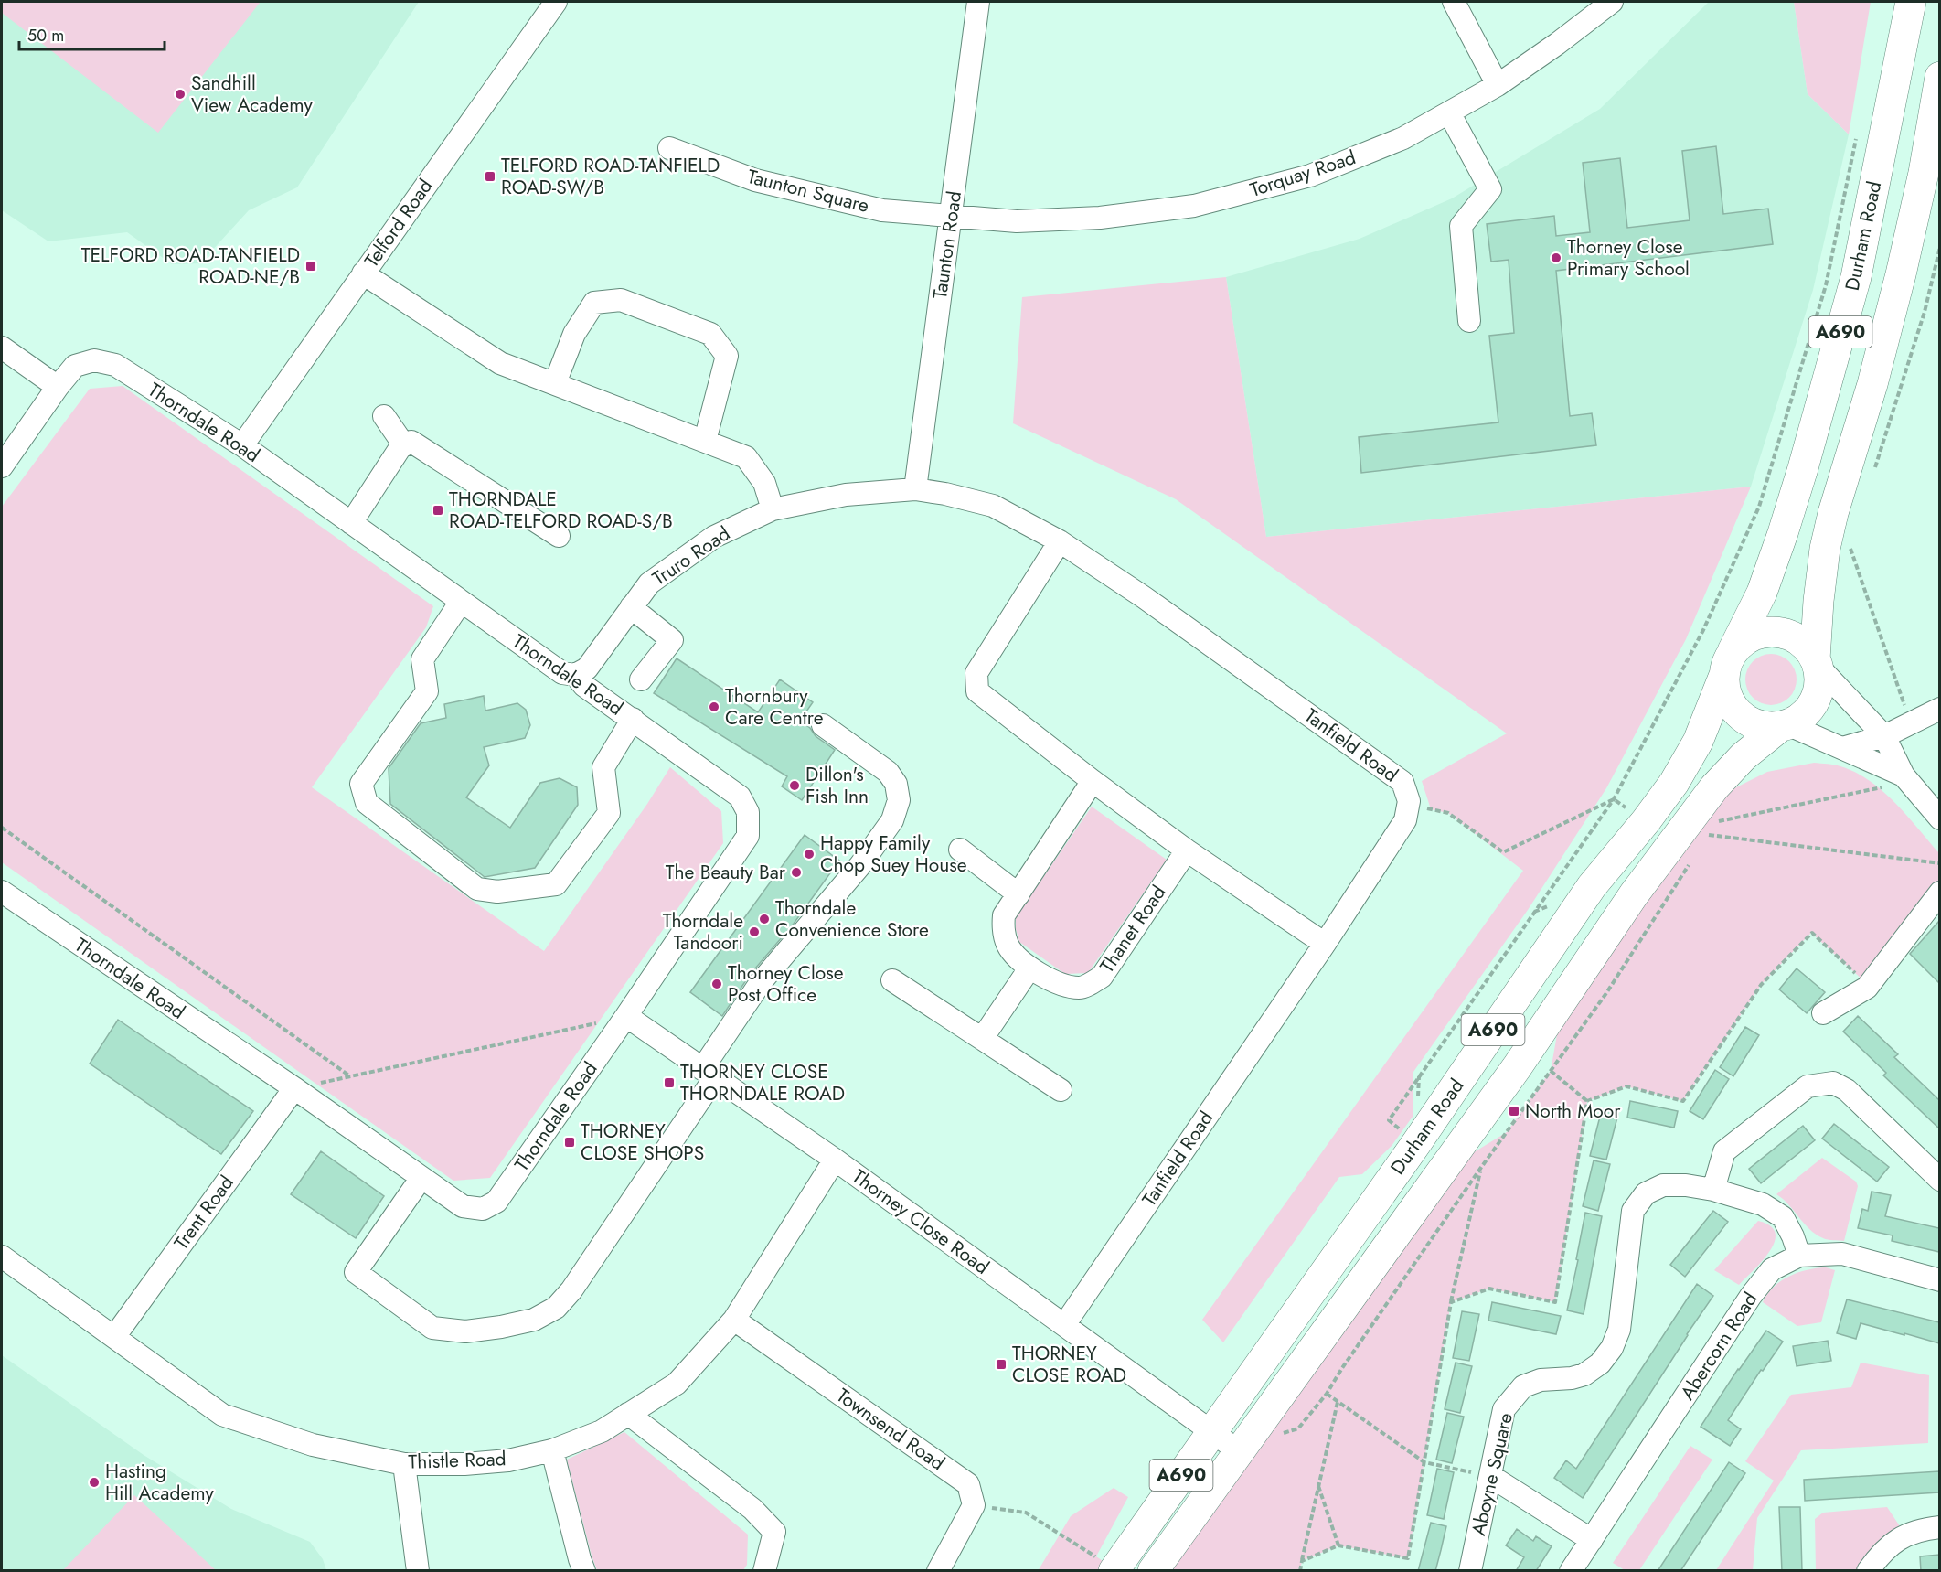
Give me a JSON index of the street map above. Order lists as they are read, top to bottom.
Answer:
{
  "streets": {
    "highway": ["Durham Road", "A690"],
    "street": [
      "Torquay Road",
      "Taunton Square",
      "Telford Road",
      "Taunton Road",
      "Thorndale Road",
      "Truro Road",
      "Tanfield Road",
      "Thanet Road",
      "Trent Road",
      "Thorney Close Road",
      "Abercorn Road",
      "Townsend Road",
      "Thistle Road",
      "Aboyne Square"
    ]
  },
  "crossings": [
    ["Torquay Road", "Taunton Square"],
    ["Torquay Road", "Taunton Road"],
    ["Taunton Square", "Taunton Road"],
    ["Telford Road", "Thorndale Road"],
    ["Durham Road", "Thorney Close Road"],
    ["Taunton Road", "Tanfield Road"],
    ["Thorndale Road", "Truro Road"],
    ["Thorndale Road", "Trent Road"],
    ["Thorndale Road", "Thorney Close Road"],
    ["Truro Road", "Tanfield Road"],
    ["Tanfield Road", "Thorney Close Road"],
    ["Trent Road", "Thistle Road"],
    ["Thorney Close Road", "Thistle Road"],
    ["Abercorn Road", "Aboyne Square"],
    ["Townsend Road", "Thistle Road"]
  ],
  "places": {
    "other": [
      "Sandhill View Academy",
      "Thorney Close Primary School",
      "Thornbury Care Centre",
      "Dillon's Fish Inn",
      "Happy Family Chop Suey House",
      "The Beauty Bar",
      "Thorndale Convenience Store",
      "Thorndale Tandoori",
      "Thorney Close Post Office",
      "Hasting Hill Academy"
    ],
    "transit": [
      "TELFORD ROAD-TANFIELD ROAD-SW/B",
      "TELFORD ROAD-TANFIELD ROAD-NE/B",
      "THORNDALE ROAD-TELFORD ROAD-S/B",
      "THORNEY CLOSE THORNDALE ROAD",
      "North Moor",
      "THORNEY CLOSE SHOPS",
      "THORNEY CLOSE ROAD"
    ]
  },
  "scale_bar": "50 m"
}
